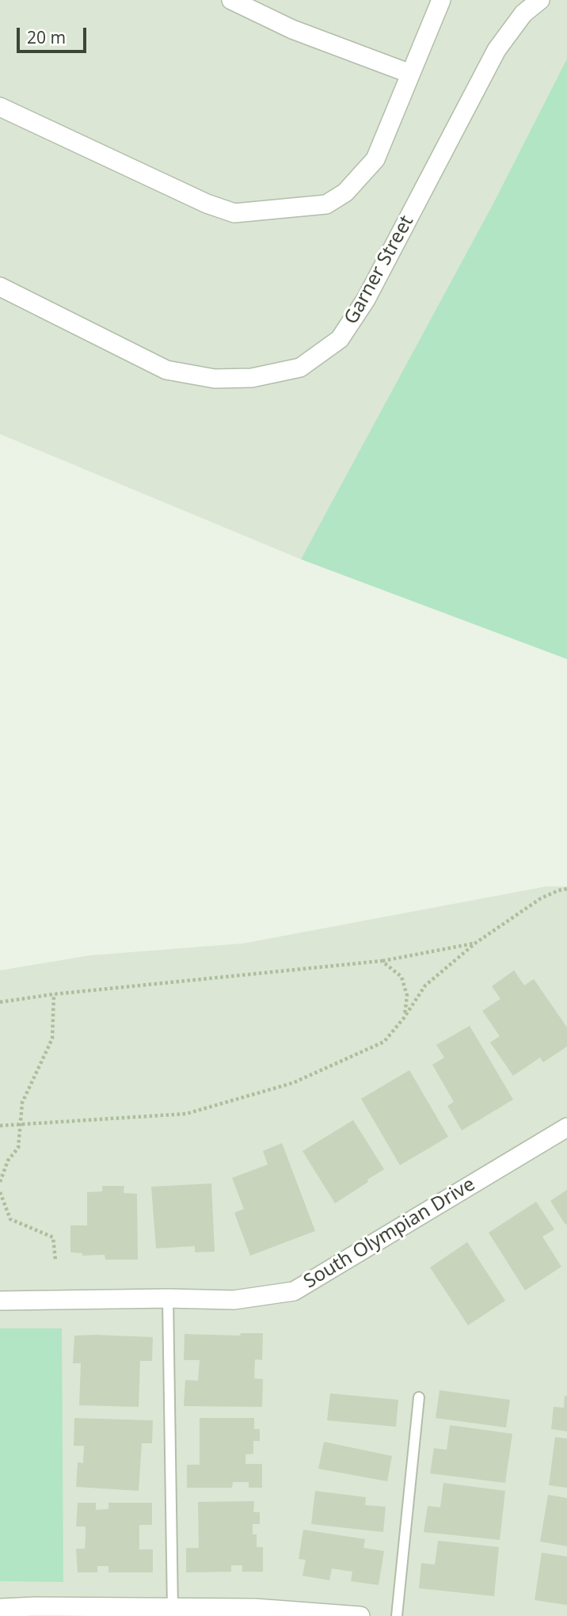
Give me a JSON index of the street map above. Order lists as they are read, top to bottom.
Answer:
{
  "streets": {
    "street": ["Garner Street", "South Olympian Drive"]
  },
  "scale_bar": "20 m"
}
